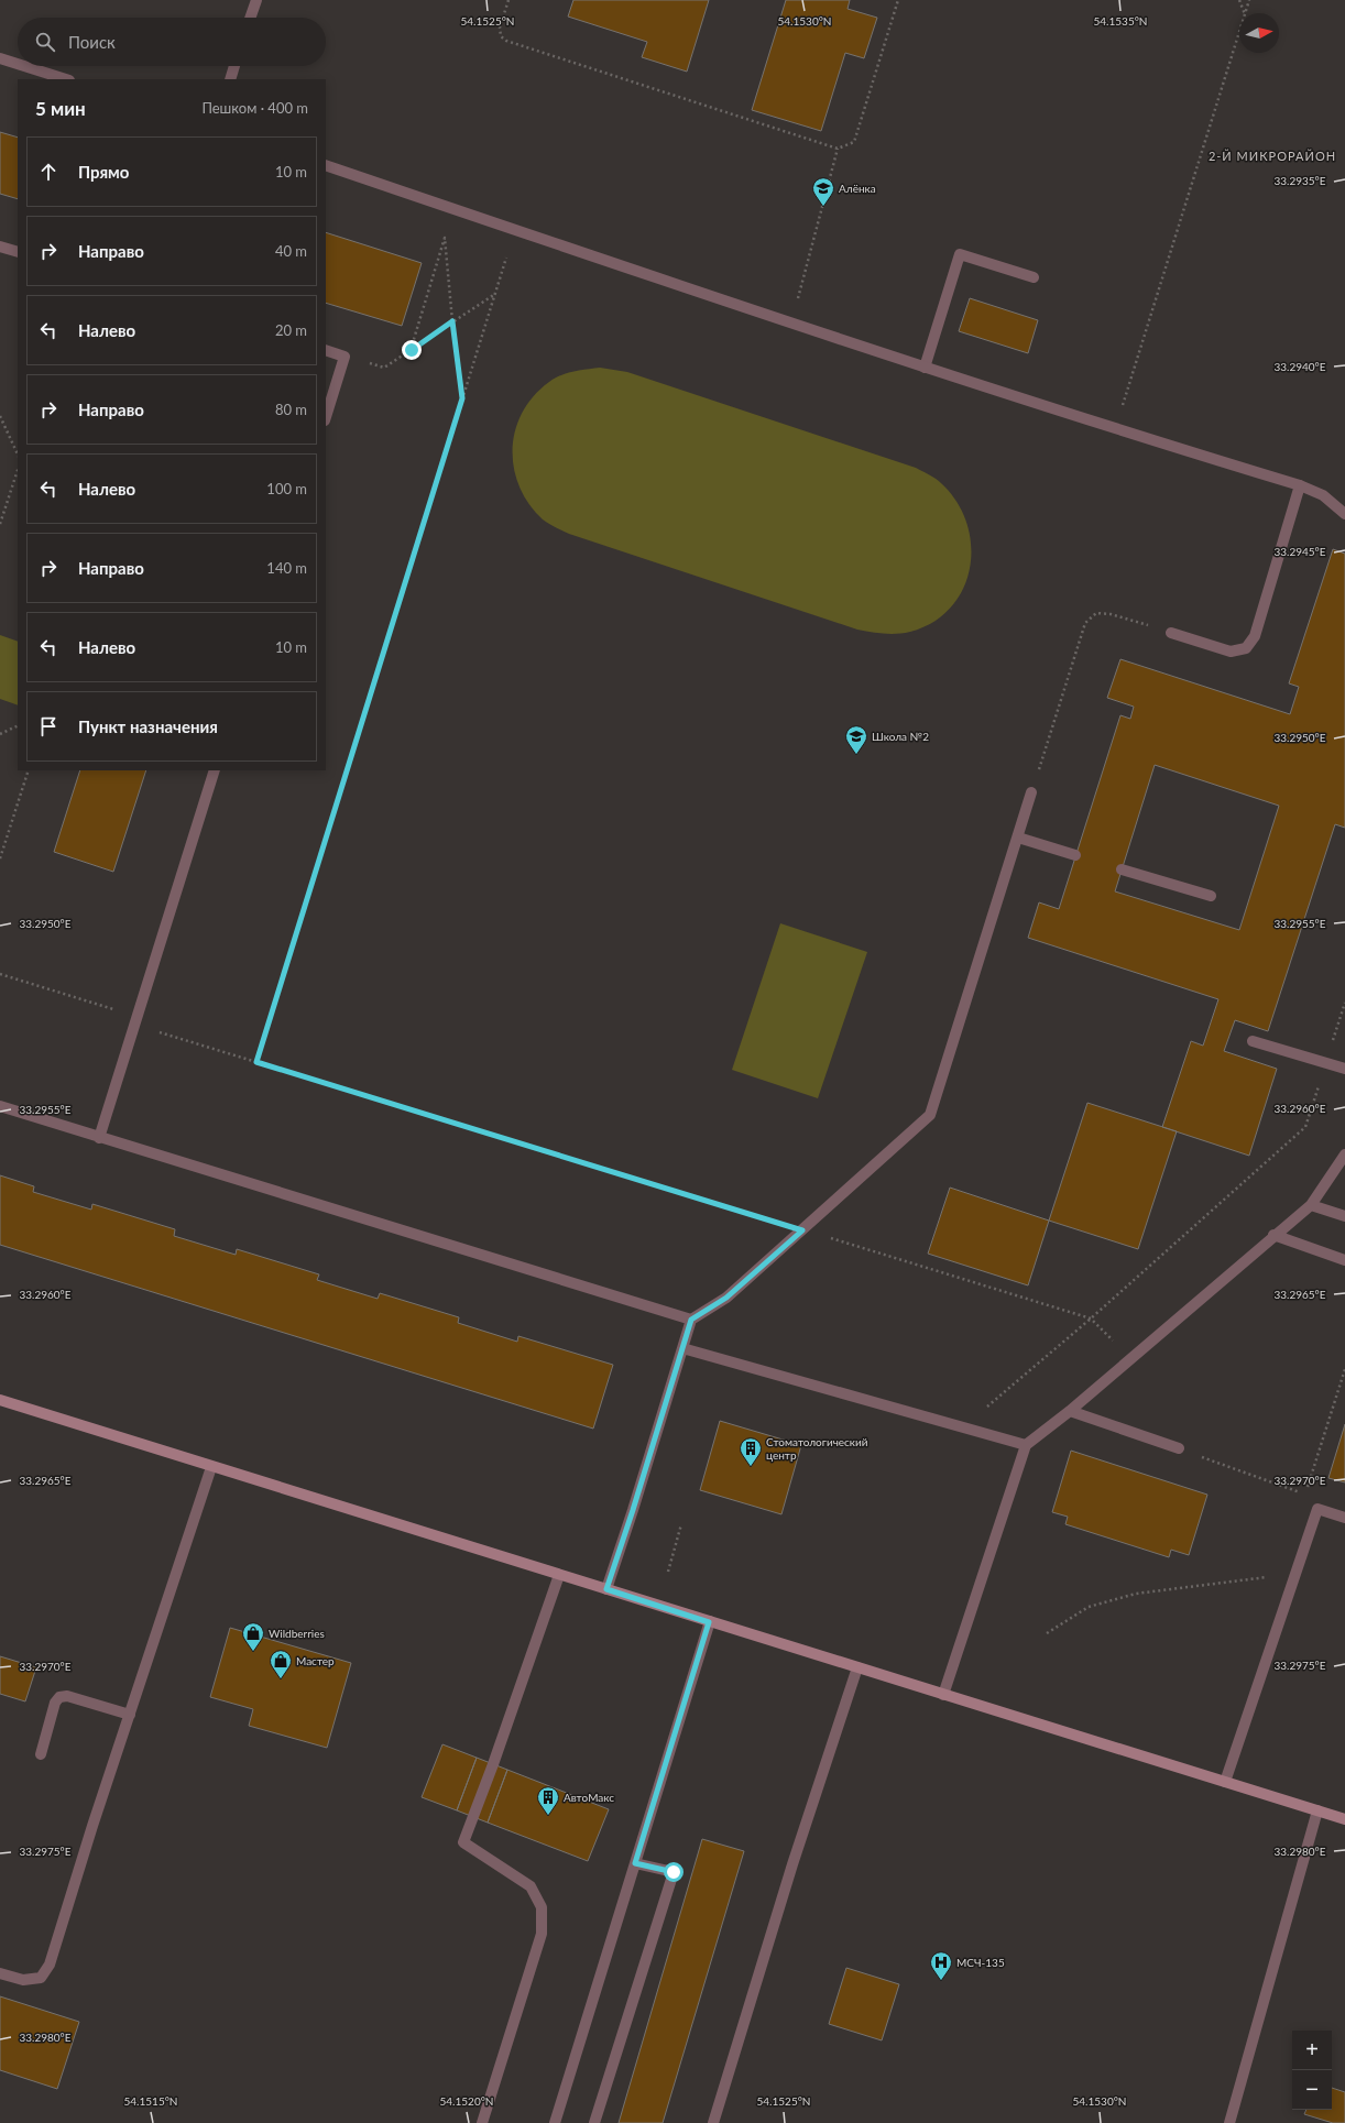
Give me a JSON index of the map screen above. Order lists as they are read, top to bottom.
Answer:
{
  "districts": ["2-Й МИКРОРАЙОН"],
  "places": {
    "school or university": ["Алёнка", "Школа №2"],
    "building": ["Стоматологический центр", "АвтоМакс"],
    "shop": ["Wildberries", "Мастер"],
    "hospital": ["МСЧ-135"]
  },
  "north": "right",
  "page": {
    "search": "Поиск",
    "heading": ["5 мин", "Пешком · 400 m"],
    "list": [
      ["Прямо", "10 m"],
      ["Направо", "40 m"],
      ["Налево", "20 m"],
      ["Направо", "80 m"],
      ["Налево", "100 m"],
      ["Направо", "140 m"],
      ["Налево", "10 m"],
      "Пункт назначения"
    ],
    "map_buttons": ["+", "−"]
  },
  "coordinates": [
    "54.1525°N",
    "54.1530°N",
    "54.1535°N",
    "33.2935°E",
    "33.2940°E",
    "33.2945°E",
    "33.2950°E",
    "33.2955°E",
    "33.2960°E",
    "33.2965°E",
    "33.2970°E",
    "33.2975°E",
    "33.2980°E",
    "54.1515°N",
    "54.1520°N"
  ]
}
